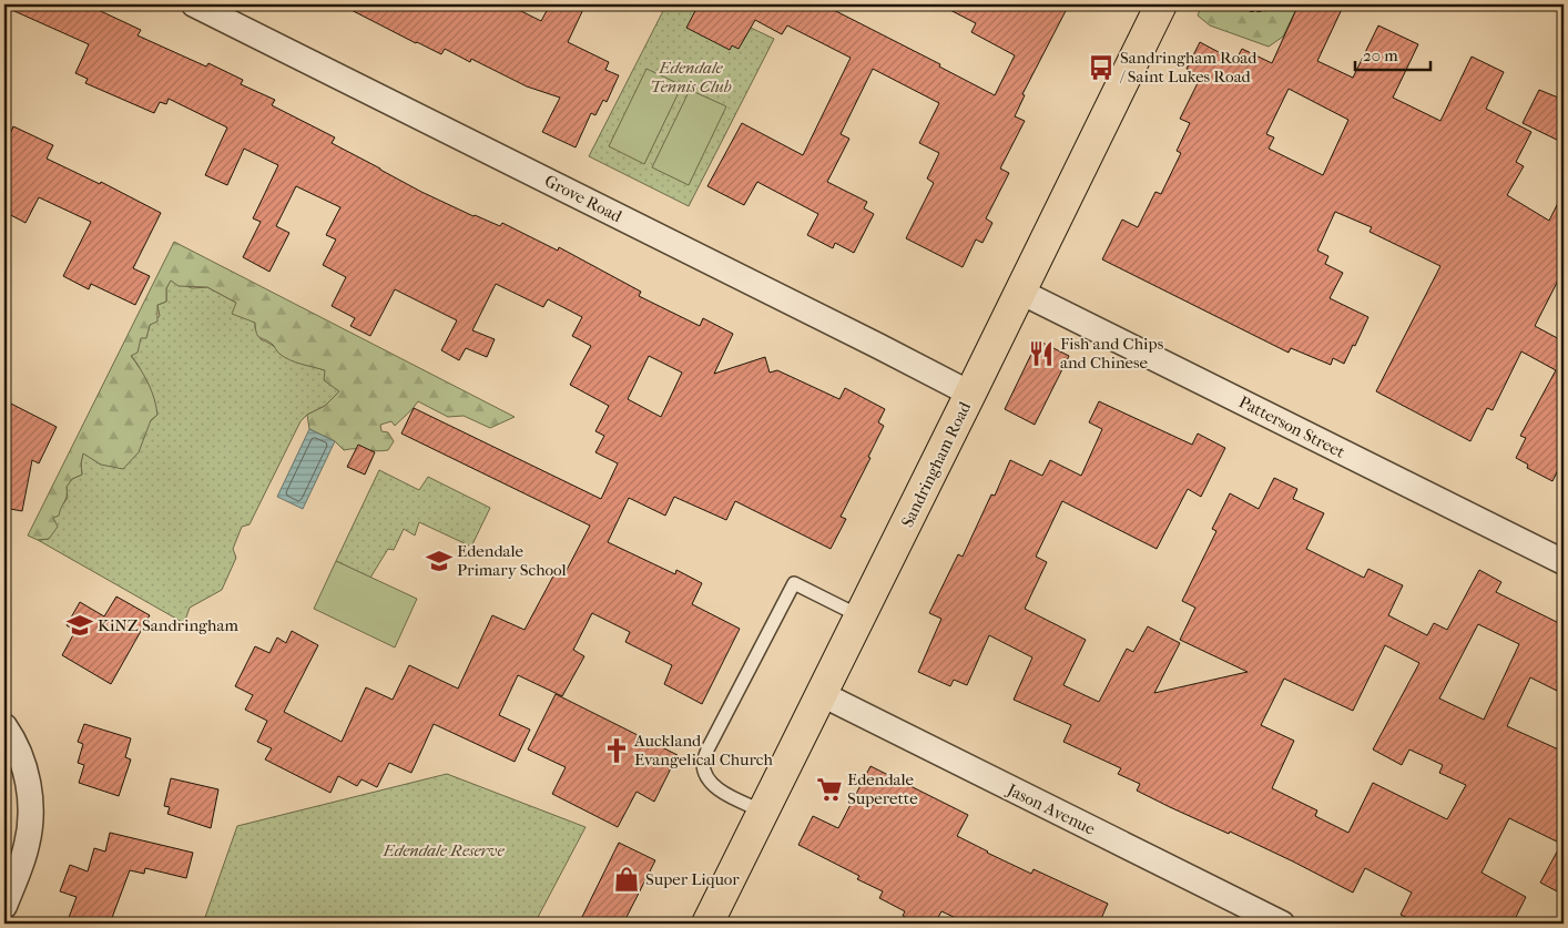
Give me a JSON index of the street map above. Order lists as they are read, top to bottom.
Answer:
{
  "streets": {
    "main road": ["Sandringham Road"],
    "street": ["Grove Road", "Patterson Street", "Jason Avenue"]
  },
  "crossings": [
    ["Grove Road", "Sandringham Road"],
    ["Patterson Street", "Sandringham Road"],
    ["Sandringham Road", "Jason Avenue"]
  ],
  "parks": ["Edendale Tennis Club", "Edendale Reserve"],
  "places": {
    "bus stop": ["Sandringham Road / Saint Lukes Road"],
    "restaurant": ["Fish and Chips and Chinese"],
    "school or university": ["Edendale Primary School", "KiNZ Sandringham"],
    "church": ["Auckland Evangelical Church"],
    "supermarket": ["Edendale Superette"],
    "shop": ["Super Liquor"]
  },
  "scale_bar": "20 m"
}
